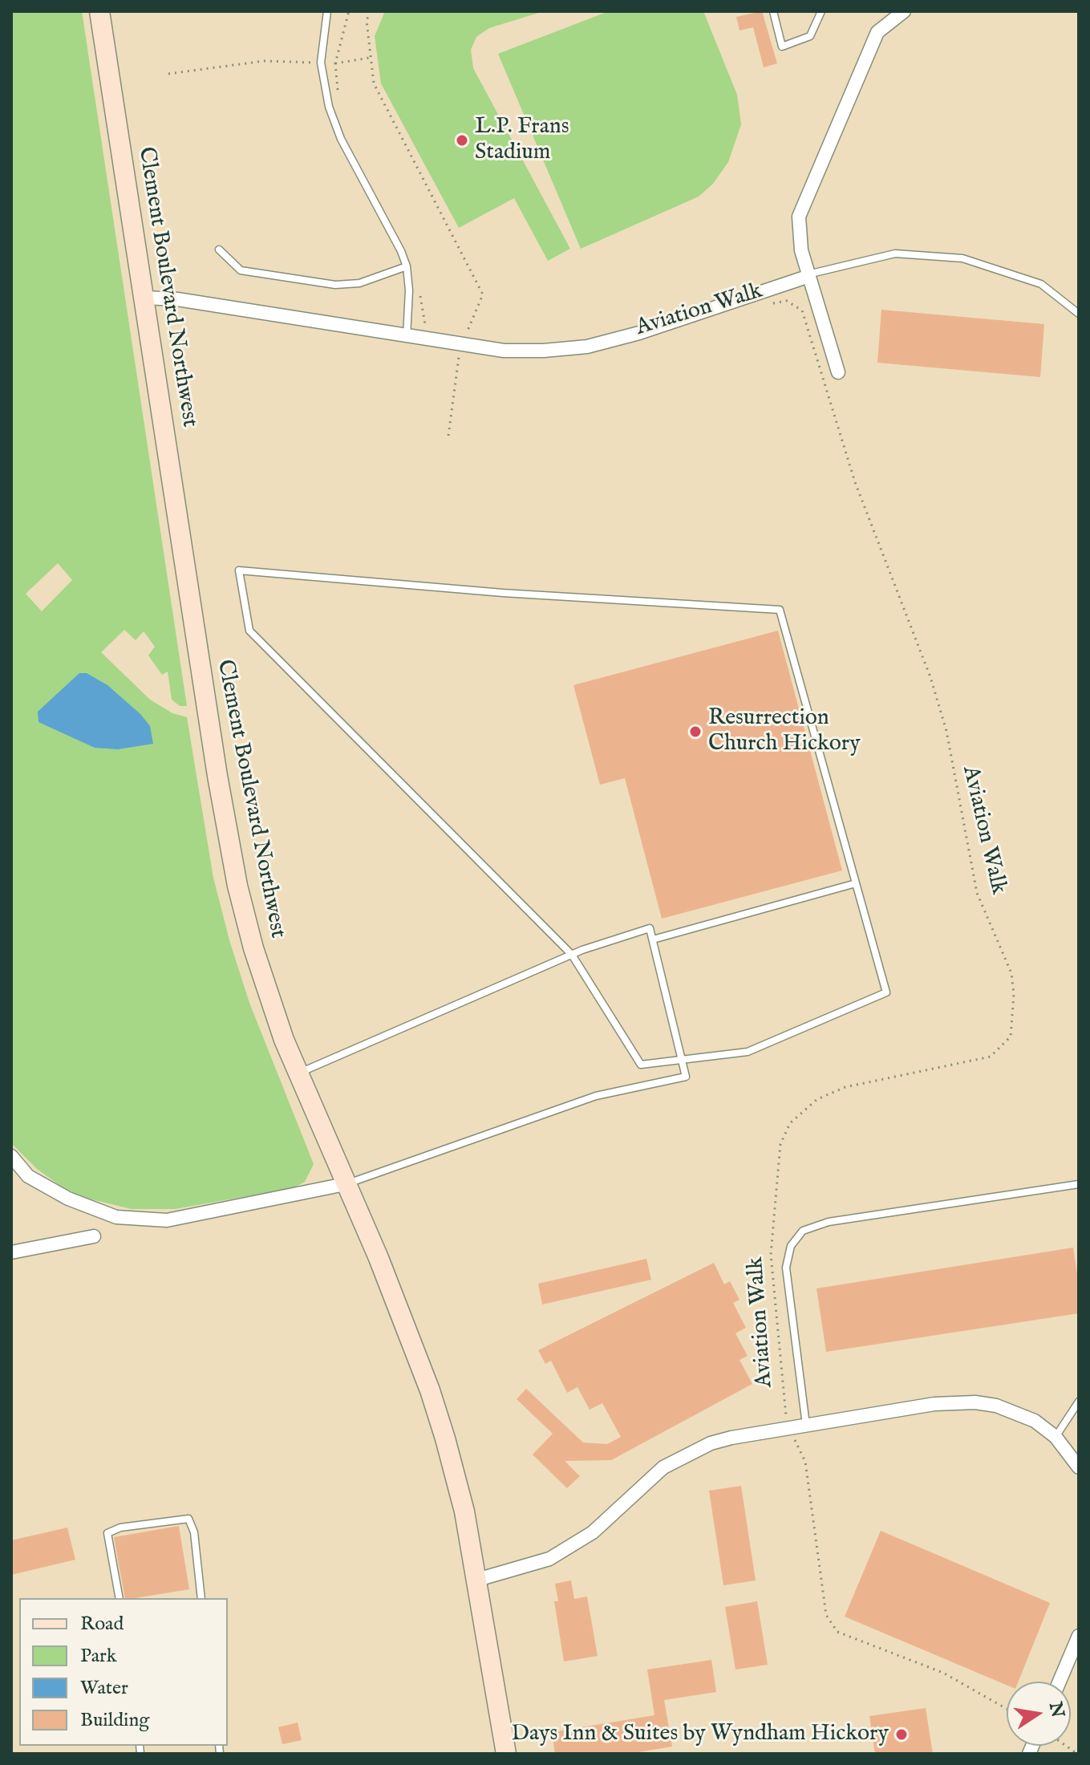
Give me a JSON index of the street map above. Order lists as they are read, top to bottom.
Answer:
{
  "streets": {
    "street": ["Clement Boulevard Northwest"],
    "path": ["Aviation Walk"]
  },
  "places": ["L.P. Frans Stadium", "Resurrection Church Hickory", "Days Inn & Suites by Wyndham Hickory"],
  "legend": [
    "Road",
    "Park",
    "Water",
    "Building"
  ],
  "north": "right"
}
